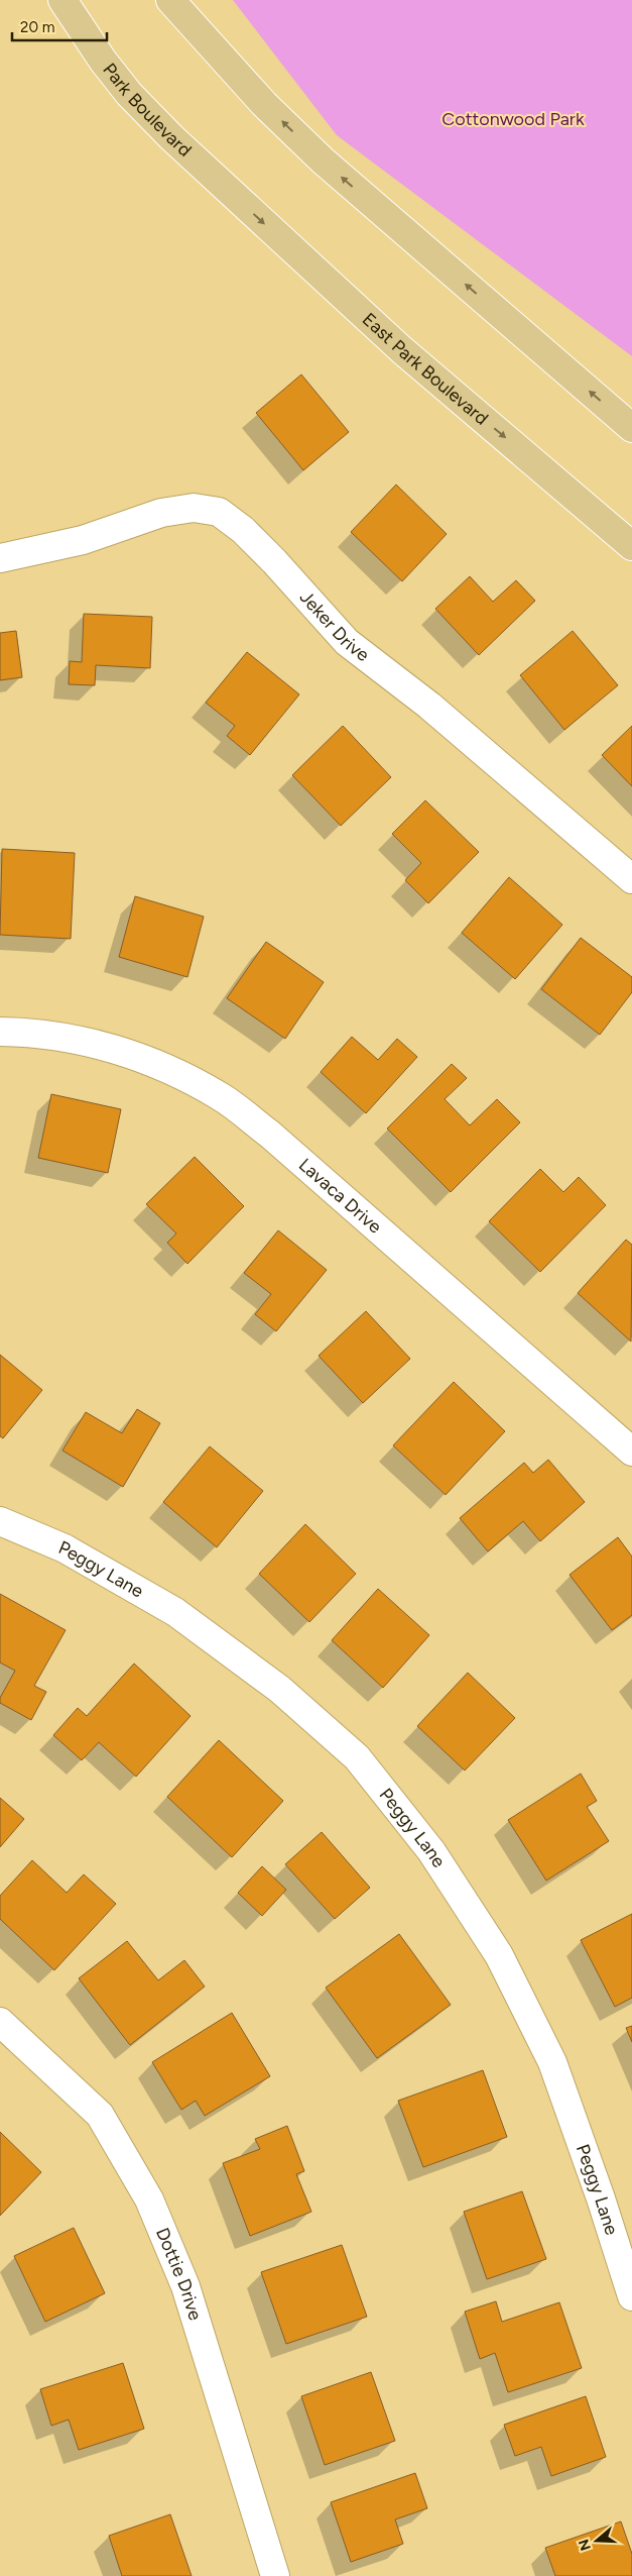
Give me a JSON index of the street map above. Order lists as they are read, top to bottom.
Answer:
{
  "streets": {
    "main road": ["Park Boulevard", "East Park Boulevard"],
    "street": [
      "Jeker Drive",
      "Lavaca Drive",
      "Peggy Lane",
      "Dottie Drive"
    ]
  },
  "crossings": [
    ["Park Boulevard", "East Park Boulevard"]
  ],
  "parks": ["Cottonwood Park"],
  "scale_bar": "20 m",
  "north": "left"
}
